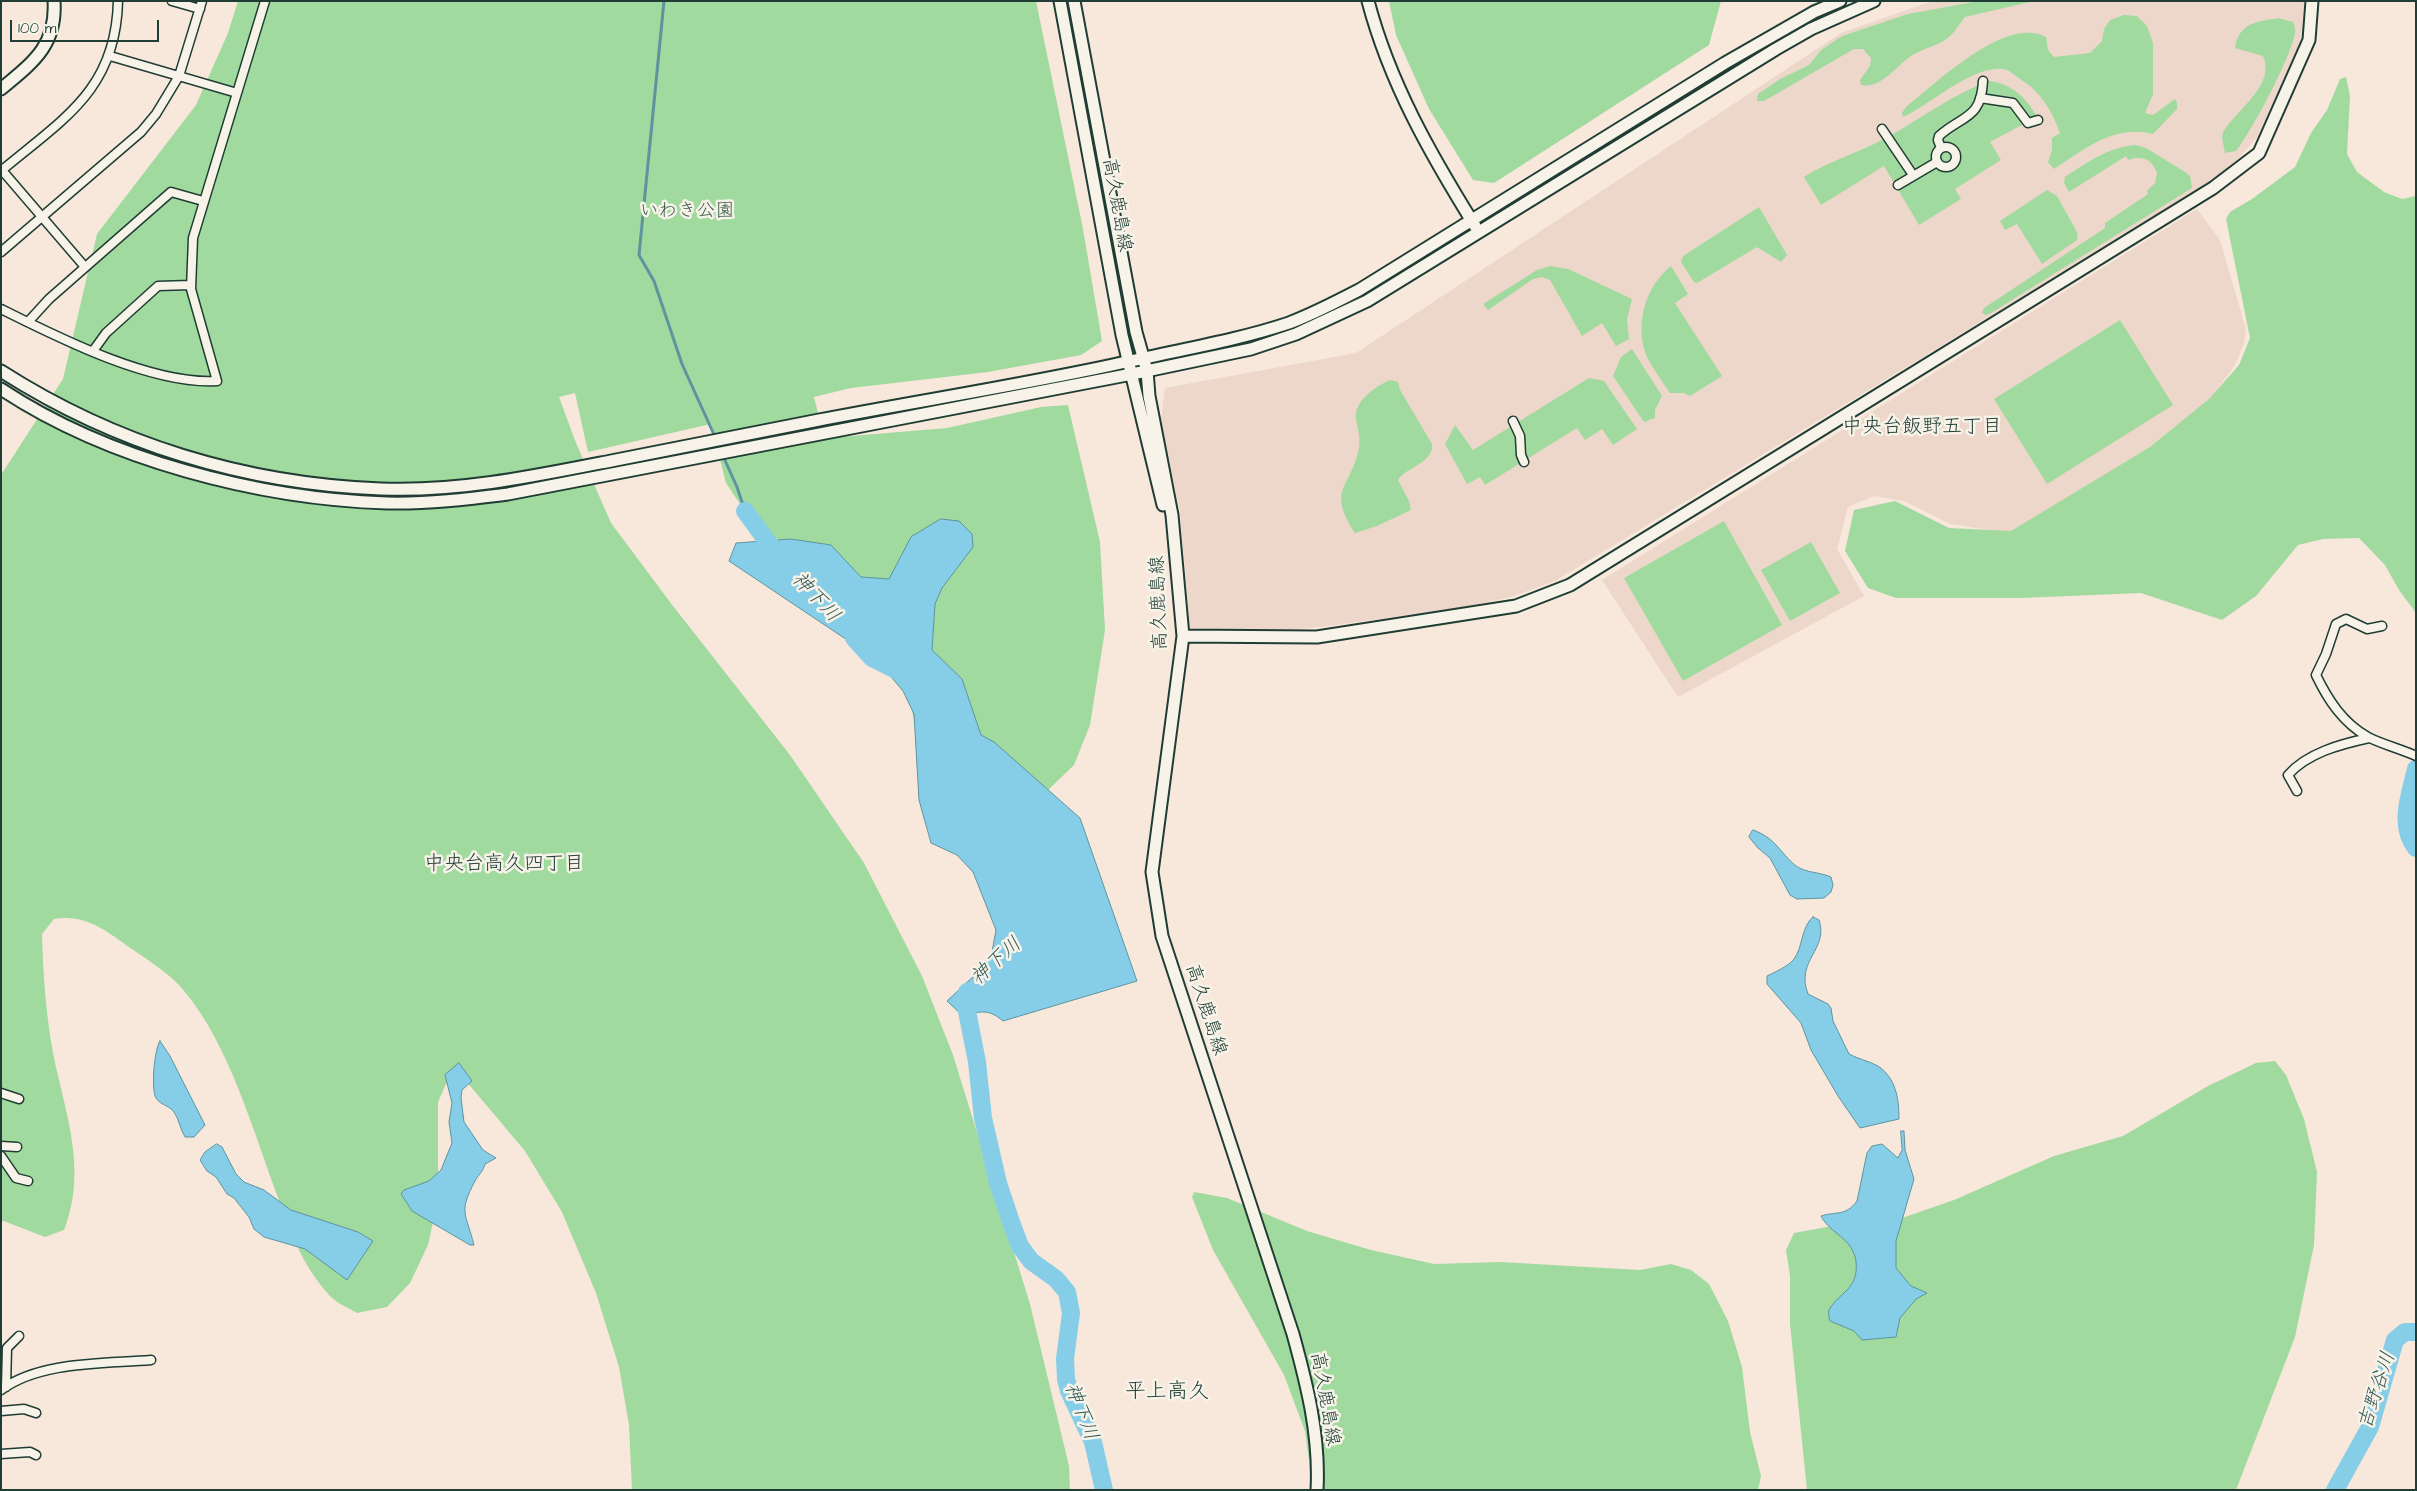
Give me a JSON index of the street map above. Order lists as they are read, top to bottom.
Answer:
{
  "streets": {
    "street": ["高久鹿島線"]
  },
  "districts": ["中央台飯野五丁目", "中央台高久四丁目", "平上高久"],
  "water": ["神下川", "吉野谷川"],
  "parks": ["いわき公園"],
  "scale_bar": "100 m"
}
